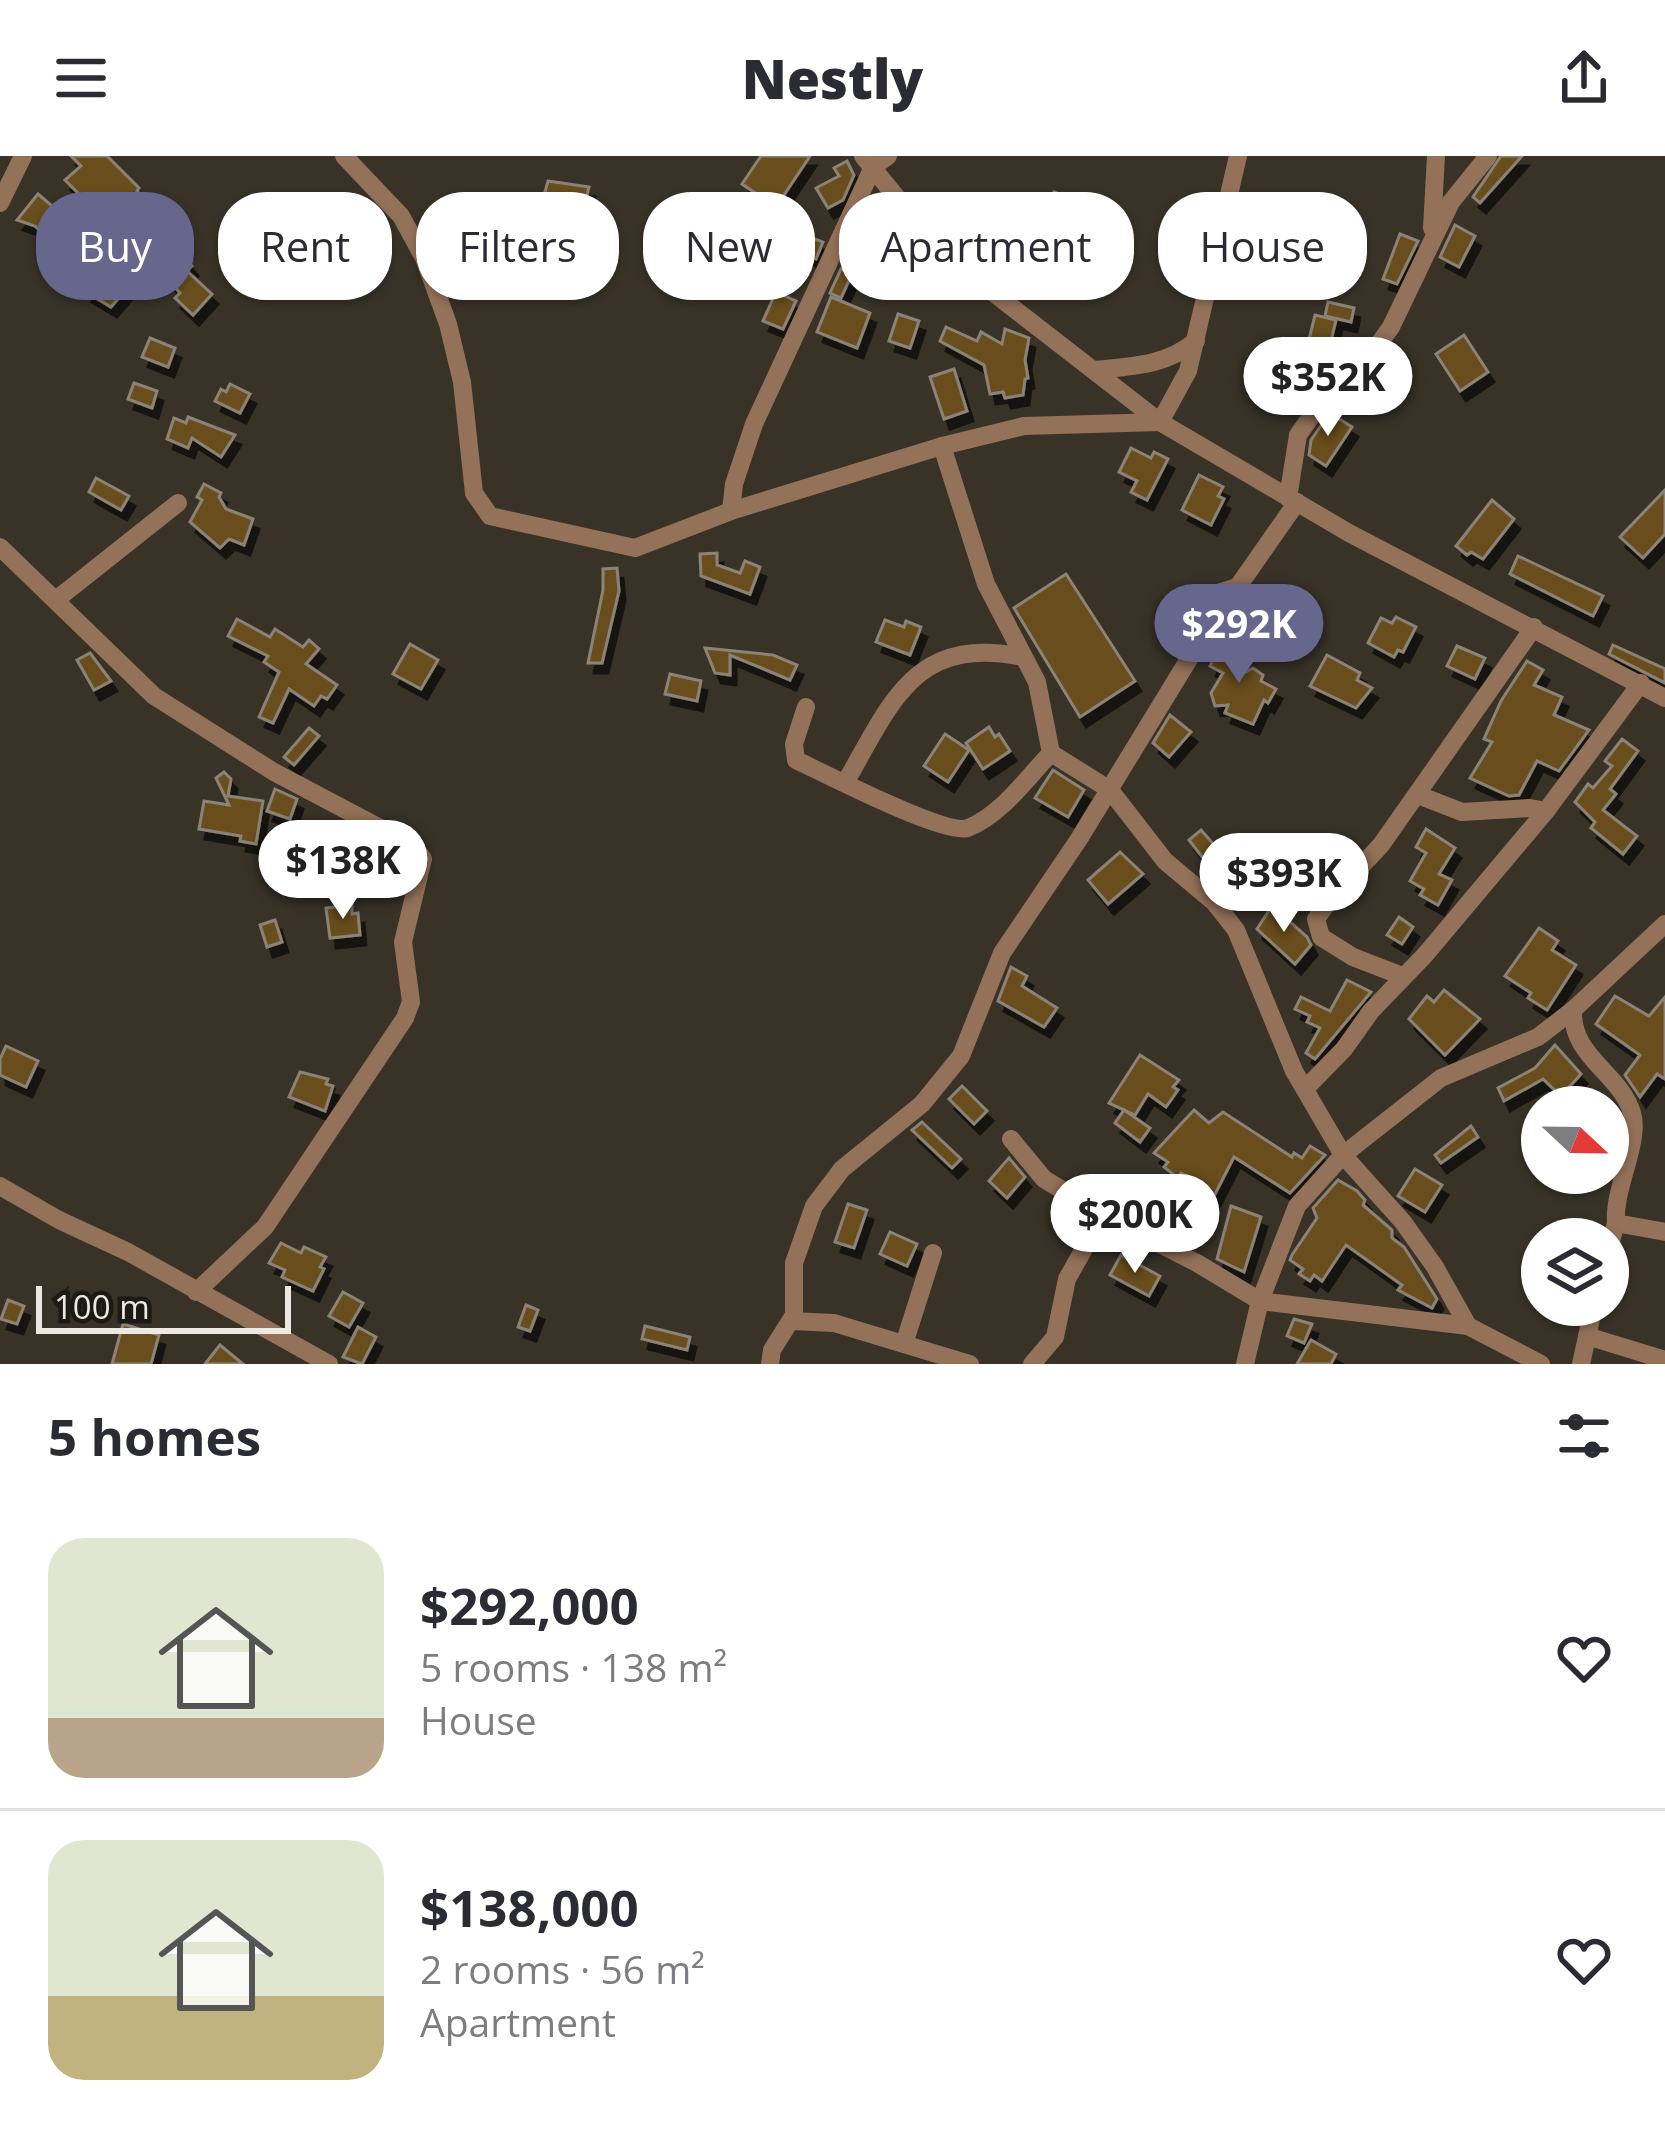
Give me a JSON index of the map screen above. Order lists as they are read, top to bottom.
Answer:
{
  "scale_bar": "100 m",
  "north": "right",
  "page": {
    "header": "Nestly",
    "chip": [
      "Buy",
      "Rent",
      "Filters",
      "New",
      "Apartment",
      "House"
    ],
    "price": [
      "$352K",
      "$292K",
      "$138K",
      "$393K",
      "$200K"
    ],
    "scale": "100 m",
    "heading": "5 homes",
    "list": [
      {
        "name": "$292,000",
        "note": "5 rooms · 138 m² · House"
      },
      {
        "name": "$138,000",
        "note": "2 rooms · 56 m² · Apartment"
      }
    ]
  }
}
